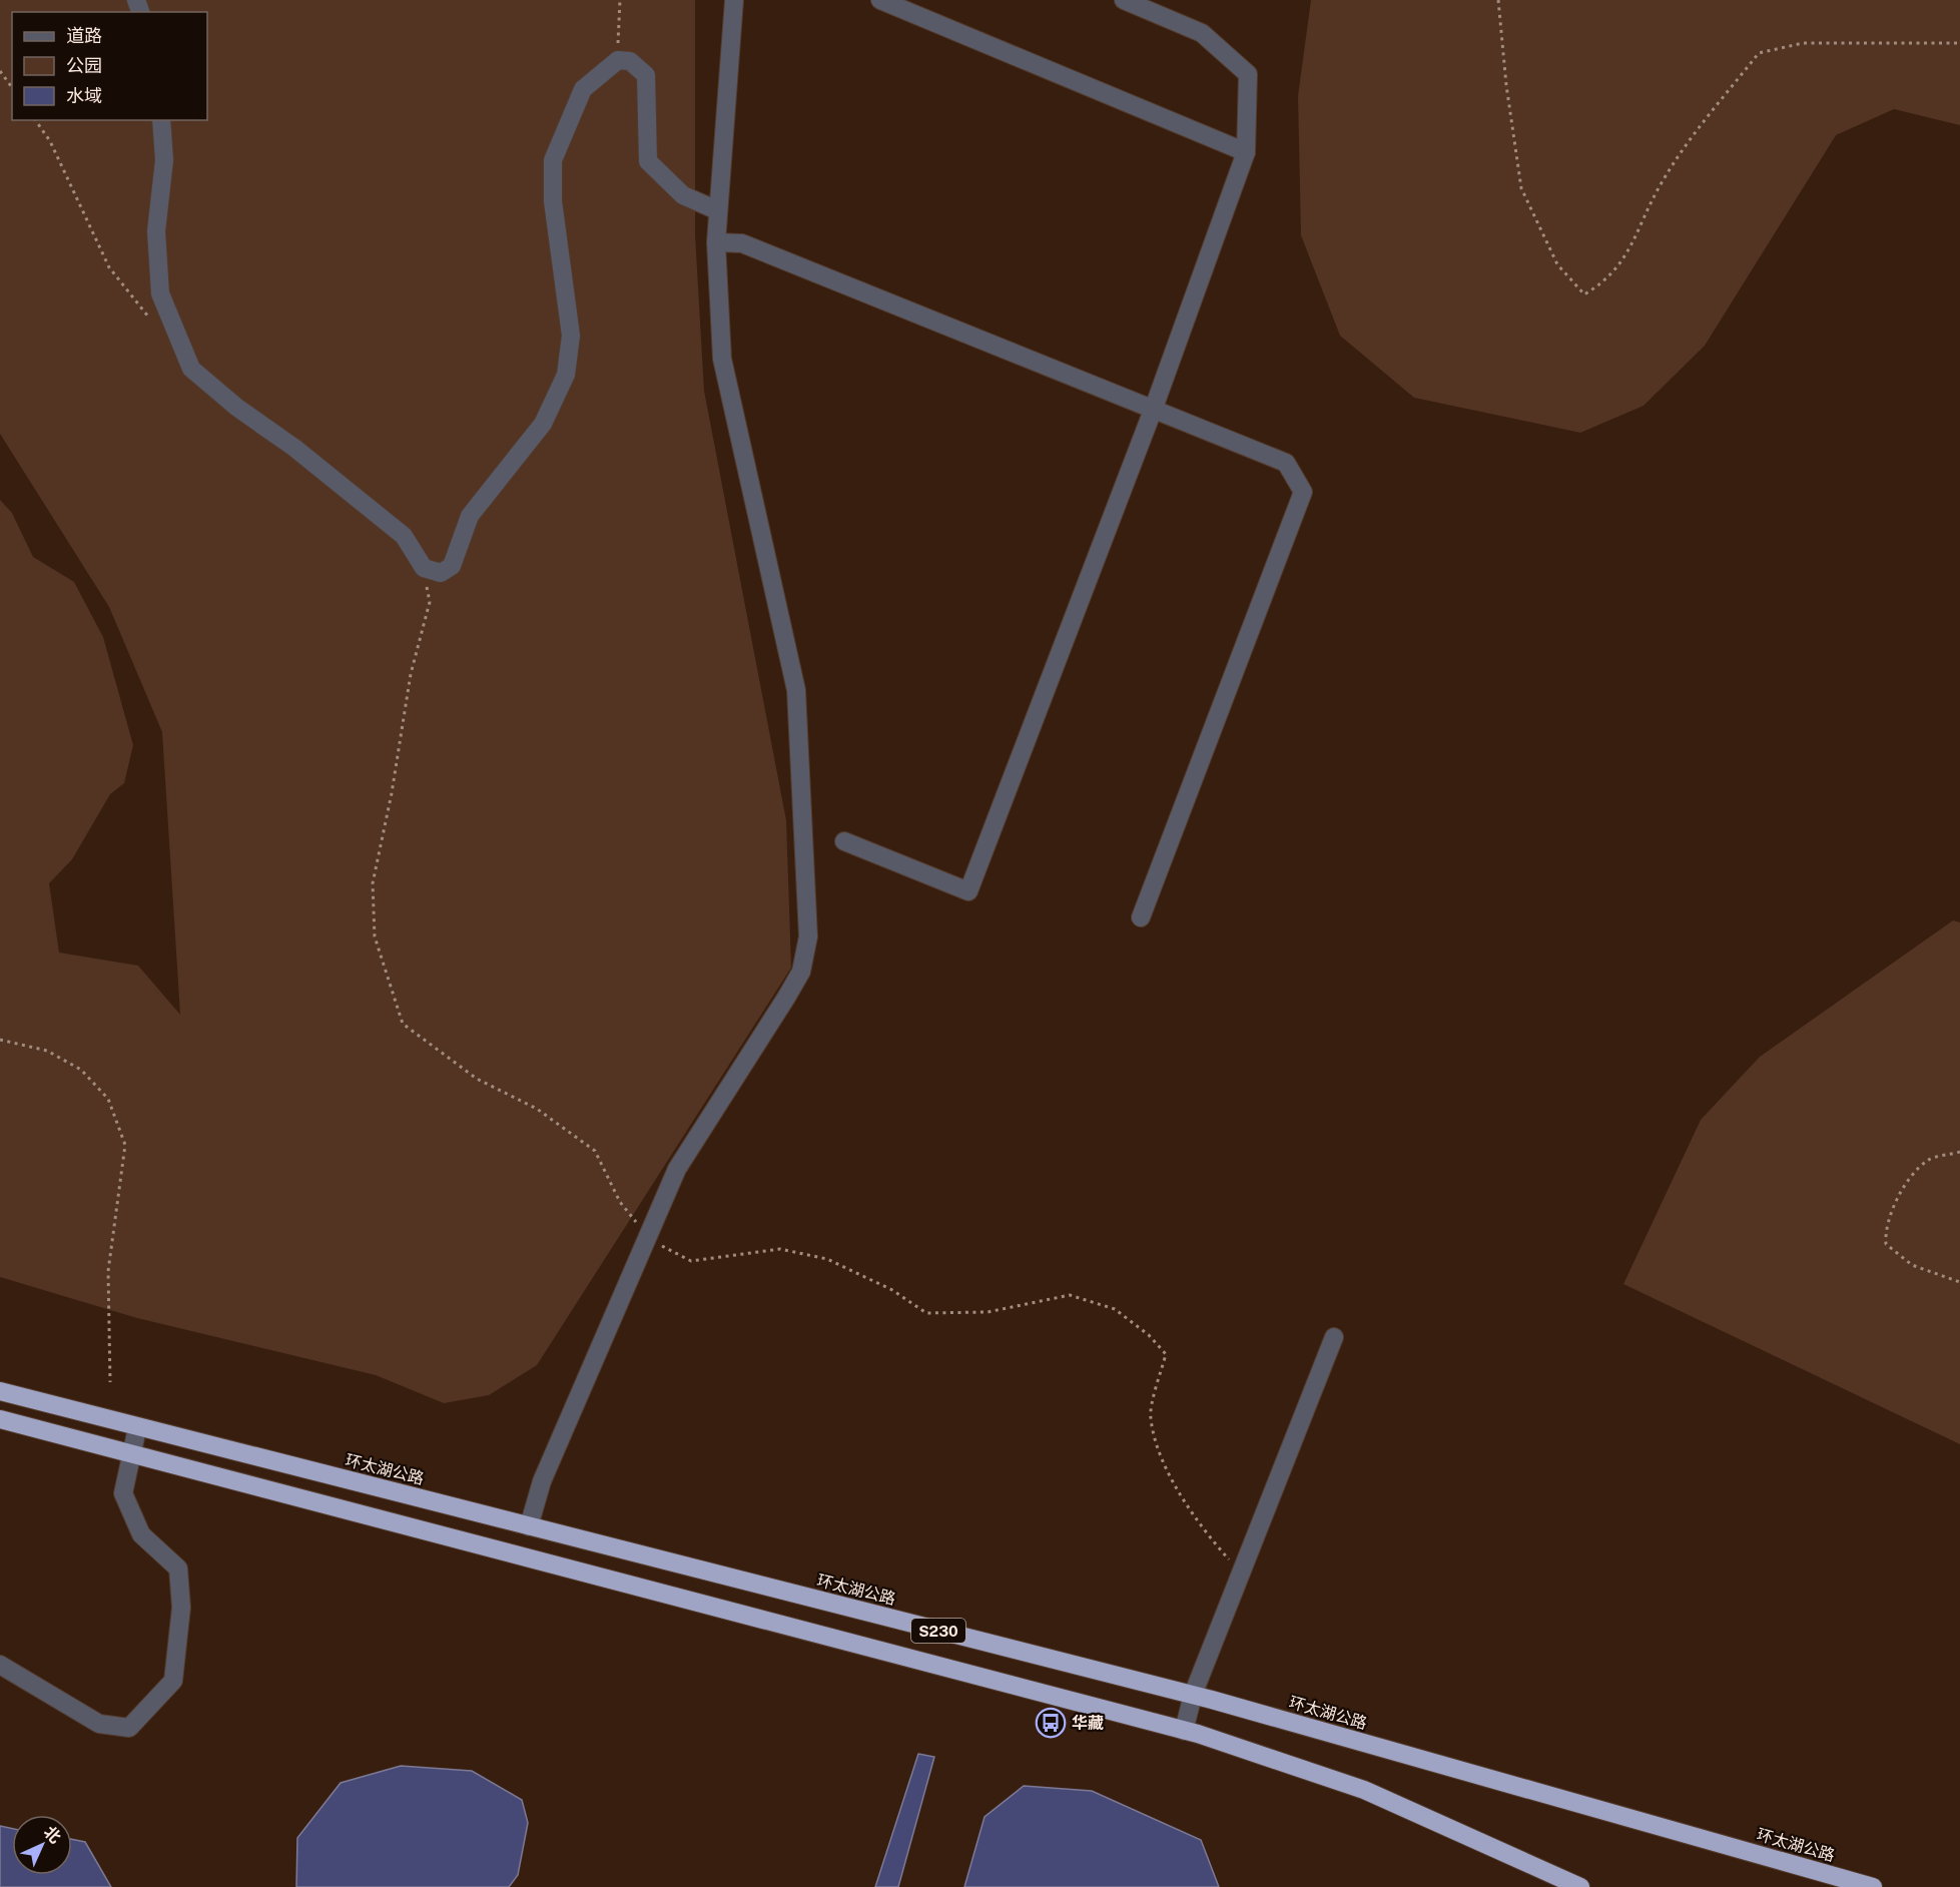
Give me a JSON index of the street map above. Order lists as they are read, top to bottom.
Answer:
{
  "streets": {
    "highway": ["环太湖公路", "S230"]
  },
  "places": {
    "bus stop": ["华藏"]
  },
  "legend": ["道路", "公园", "水域"],
  "north": "top right"
}
